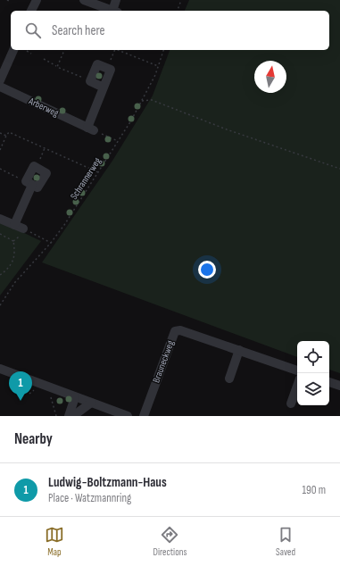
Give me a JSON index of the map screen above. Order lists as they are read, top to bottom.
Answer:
{
  "streets": {
    "street": ["Arberweg", "Brauneckweg"],
    "path": ["Schrannerweg"]
  },
  "north": "top",
  "page": {
    "search": "Search here",
    "pins": "1",
    "heading": "Nearby",
    "list": [
      {
        "mark": "1",
        "name": "Ludwig-Boltzmann-Haus",
        "note": "Place · Watzmannring",
        "value": "190 m"
      }
    ],
    "nav": ["Map", "Directions", "Saved"]
  }
}
